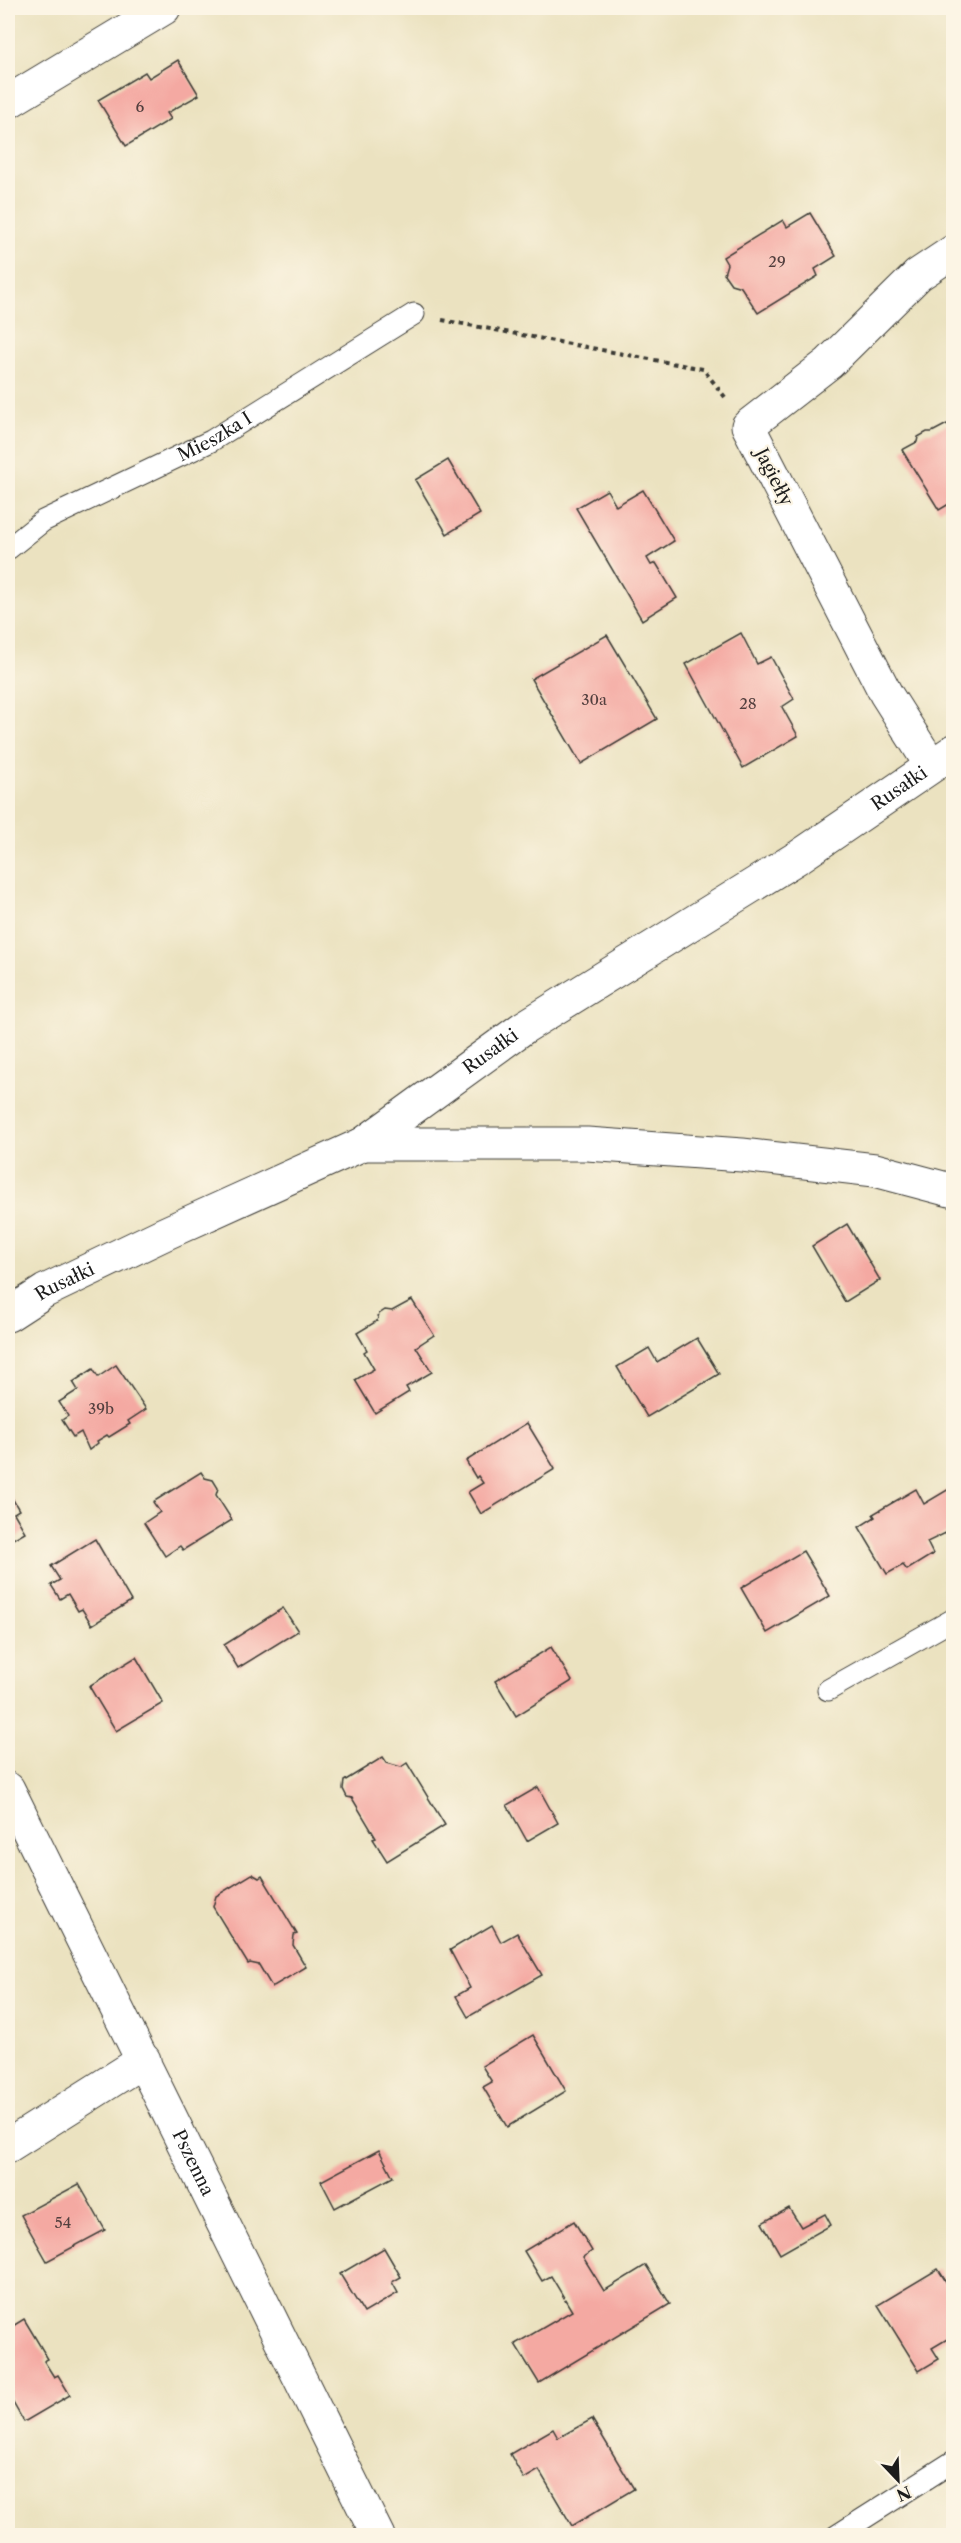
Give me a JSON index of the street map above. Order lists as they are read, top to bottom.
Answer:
{
  "streets": {
    "street": ["Jagiełły", "Rusałki", "Pszenna"],
    "lane": ["Mieszka I"]
  },
  "crossings": [
    ["Jagiełły", "Rusałki"]
  ],
  "house_numbers": [
    "6",
    "29",
    "30a",
    "28",
    "39b",
    "54"
  ],
  "north": "bottom right"
}
